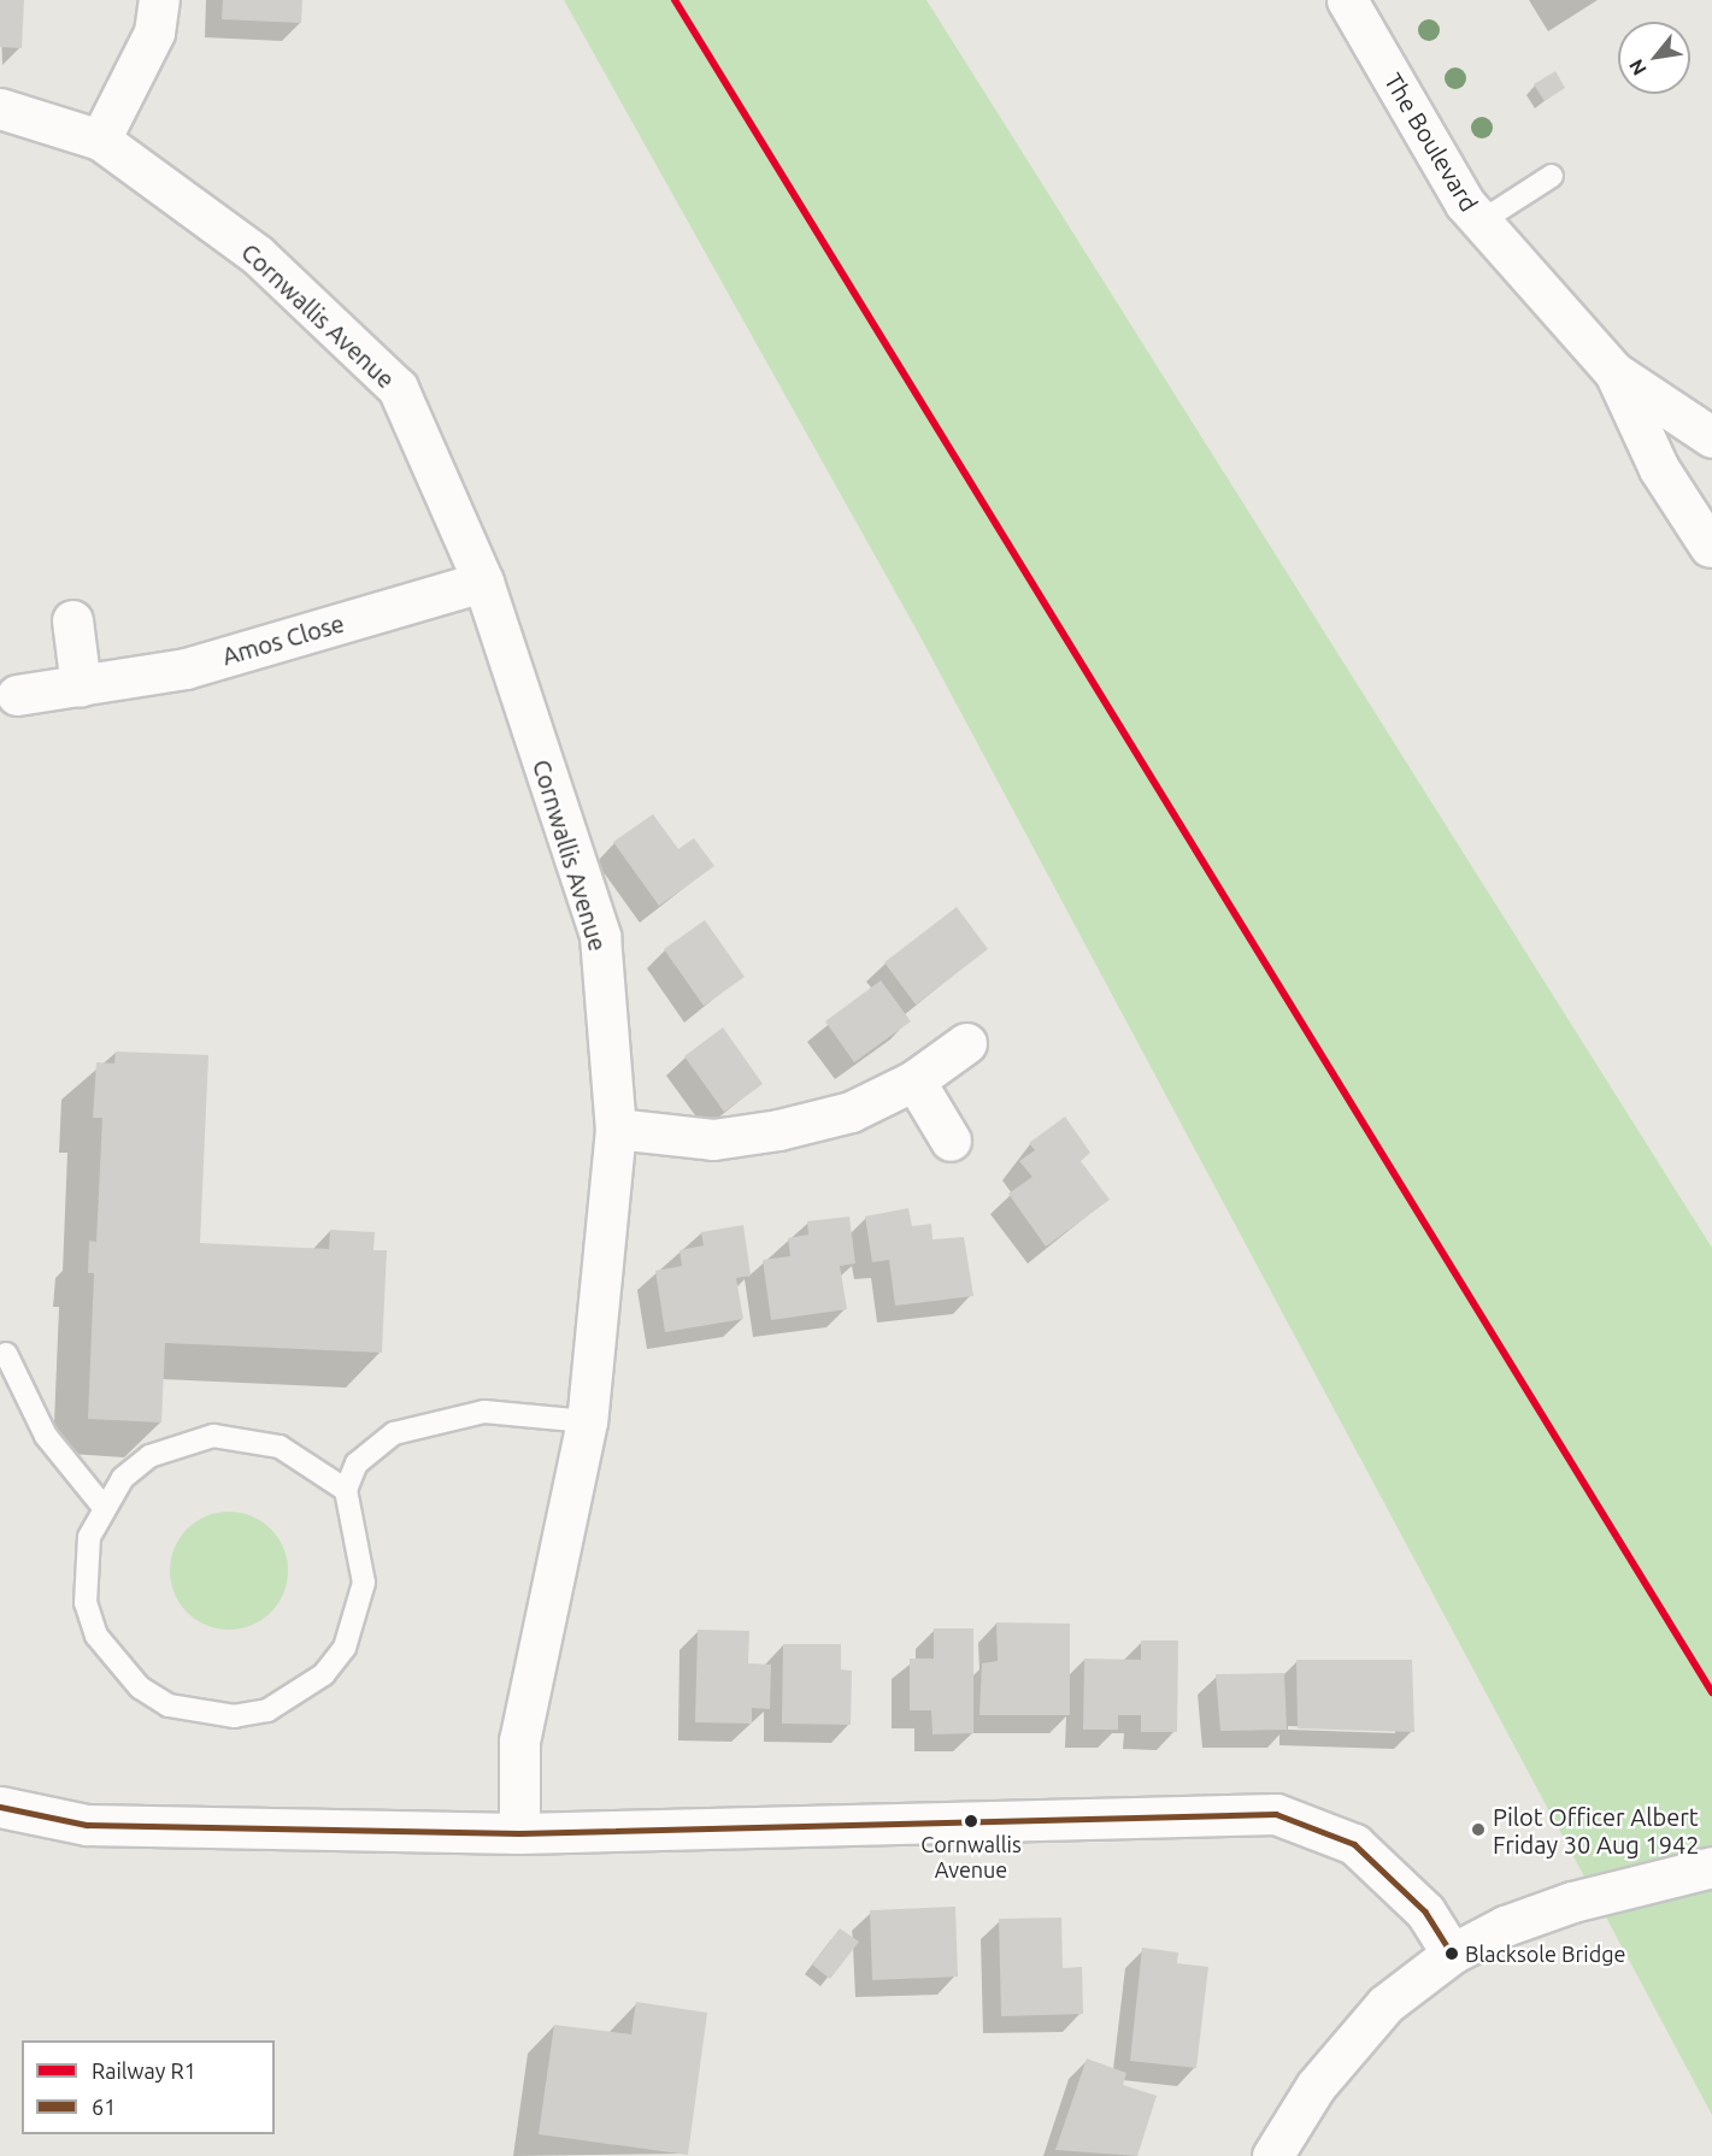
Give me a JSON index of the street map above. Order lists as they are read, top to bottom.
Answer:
{
  "streets": {
    "street": ["The Boulevard", "Cornwallis Avenue", "Amos Close"]
  },
  "crossings": [
    ["Cornwallis Avenue", "Amos Close"]
  ],
  "places": ["Cornwallis Avenue", "Pilot Officer Albert Friday 30 Aug 1942", "Blacksole Bridge"],
  "lines": ["rail line R1", "transit line 61"],
  "legend": ["Railway R1", "61"],
  "north": "bottom left"
}
